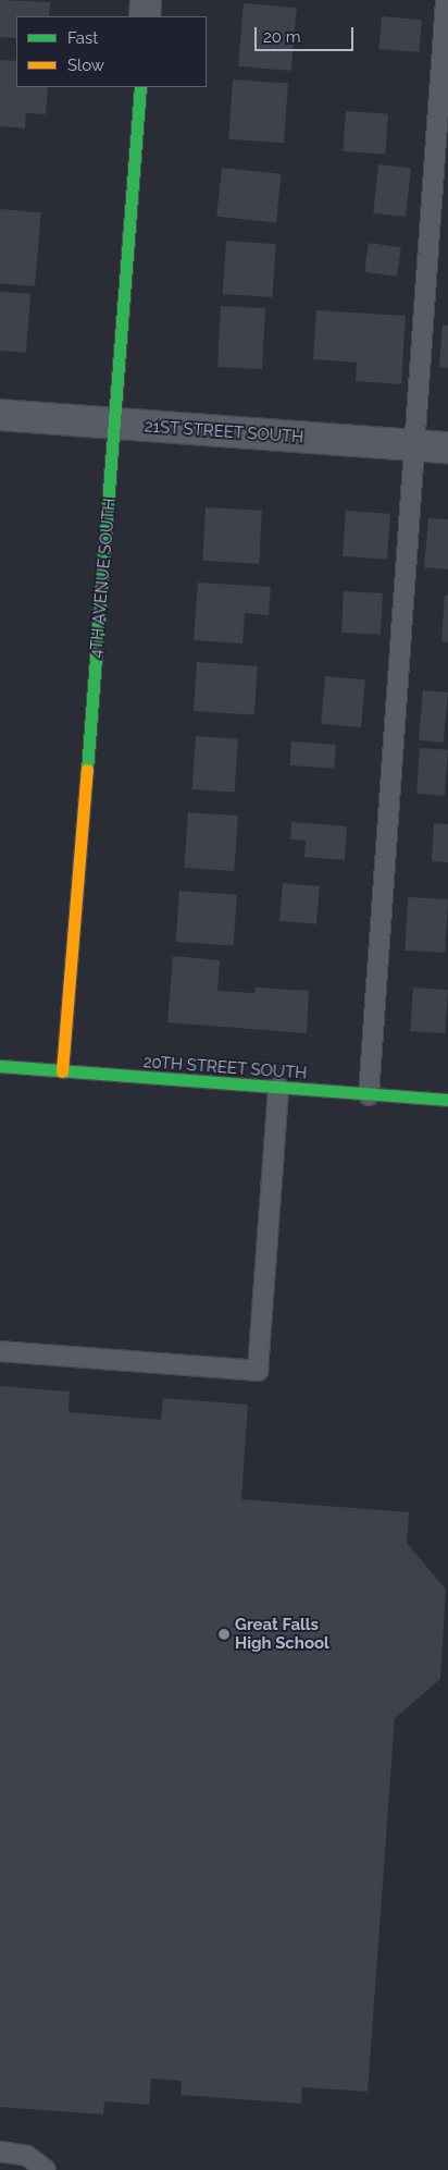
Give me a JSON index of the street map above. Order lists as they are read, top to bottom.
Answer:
{
  "streets": {
    "street": ["21ST STREET SOUTH", "4TH AVENUE SOUTH", "20TH STREET SOUTH"]
  },
  "crossings": [
    ["21ST STREET SOUTH", "4TH AVENUE SOUTH"],
    ["4TH AVENUE SOUTH", "20TH STREET SOUTH"]
  ],
  "places": ["Great Falls High School"],
  "legend": ["Fast", "Slow"],
  "scale_bar": "20 m"
}
